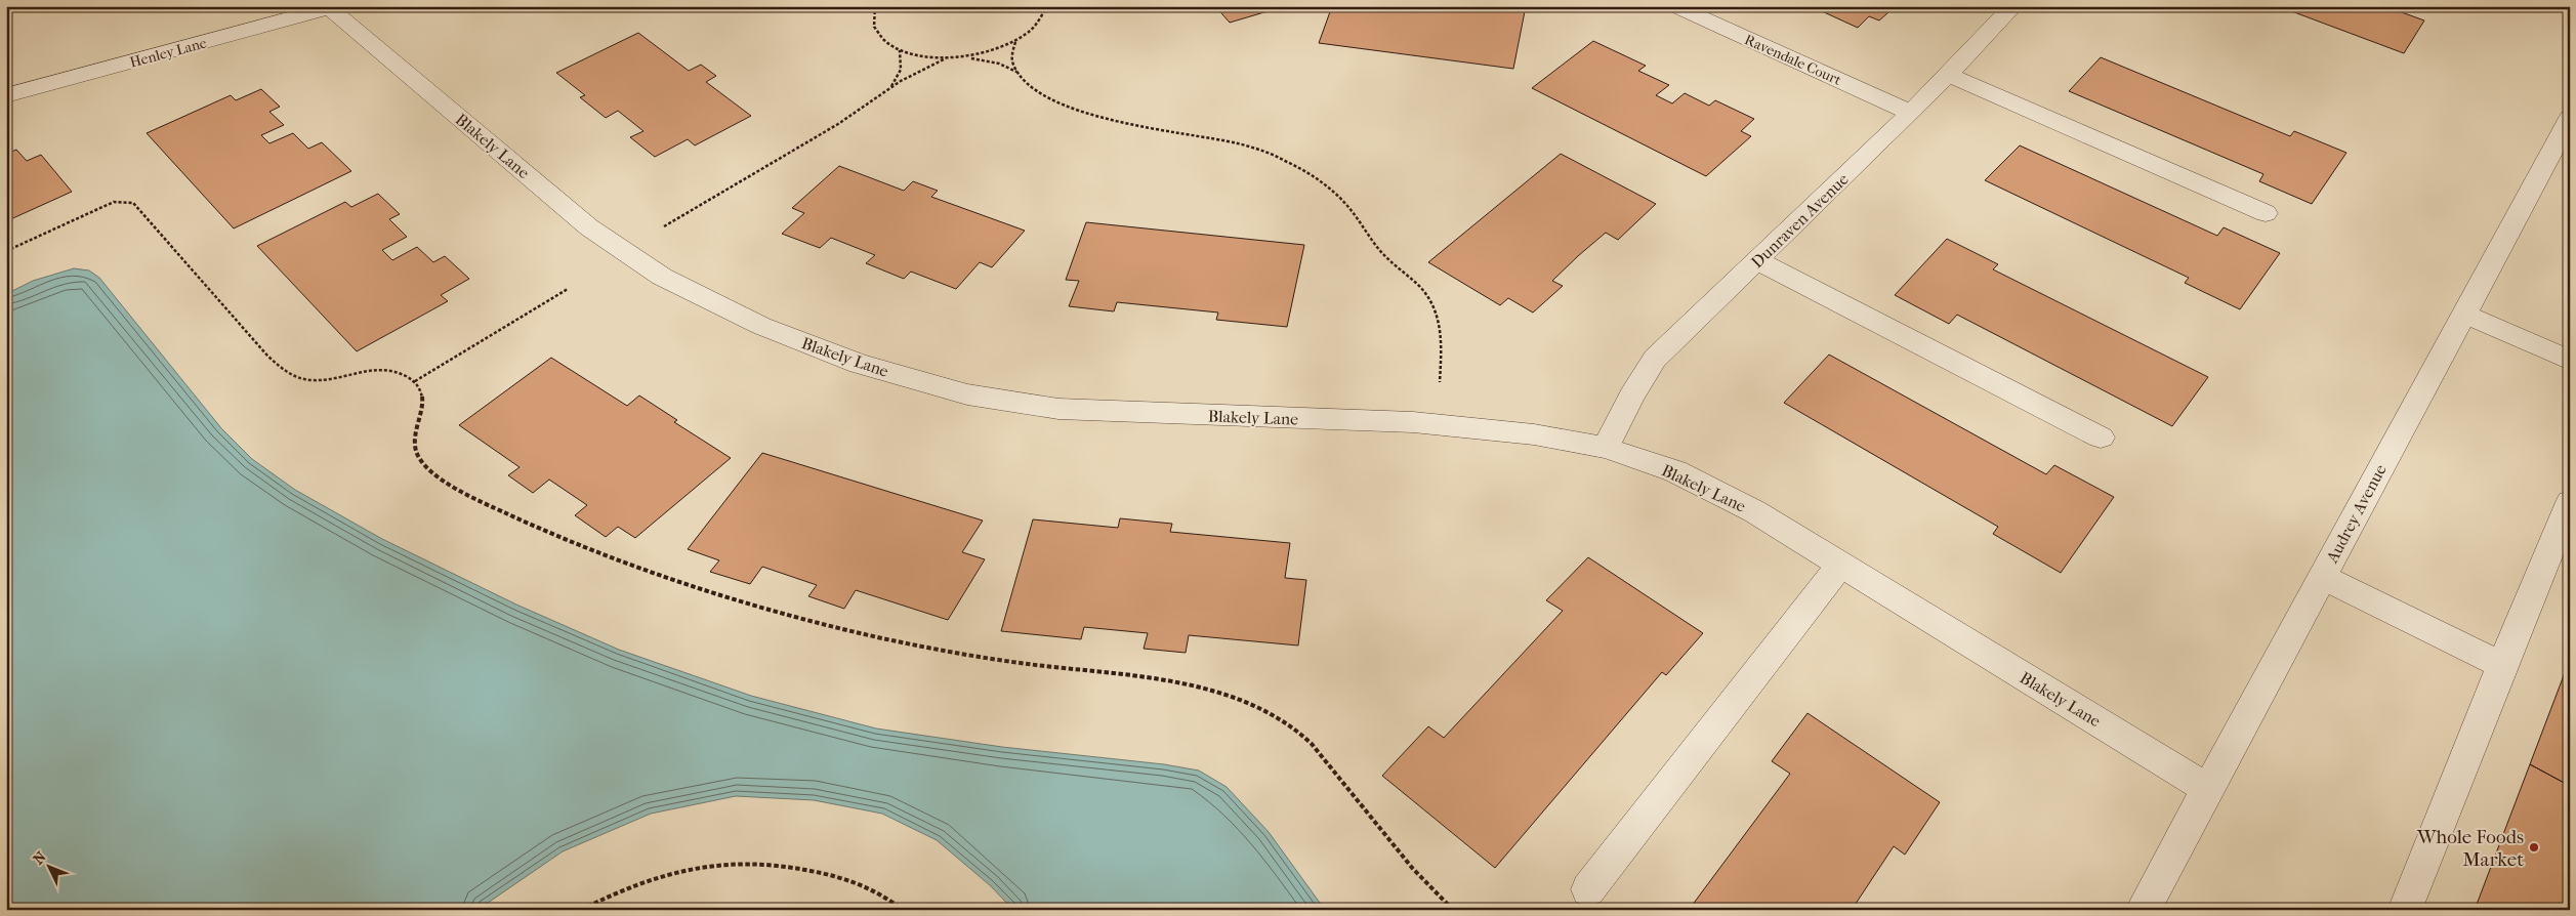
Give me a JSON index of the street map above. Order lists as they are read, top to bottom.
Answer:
{
  "streets": {
    "street": [
      "Henley Lane",
      "Ravendale Court",
      "Blakely Lane",
      "Dunraven Avenue",
      "Audrey Avenue"
    ]
  },
  "crossings": [
    ["Henley Lane", "Blakely Lane"],
    ["Ravendale Court", "Dunraven Avenue"],
    ["Blakely Lane", "Dunraven Avenue"],
    ["Blakely Lane", "Audrey Avenue"]
  ],
  "places": ["Whole Foods Market"],
  "north": "top left"
}
